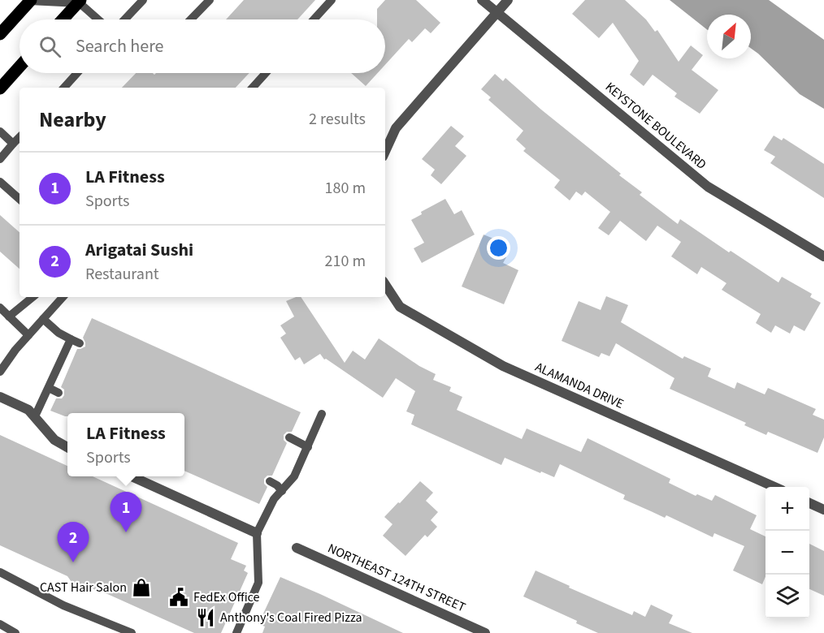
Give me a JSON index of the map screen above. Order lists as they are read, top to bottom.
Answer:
{
  "streets": {
    "street": ["KEYSTONE BOULEVARD", "ALAMANDA DRIVE", "NORTHEAST 124TH STREET"]
  },
  "places": {
    "shop": ["CAST Hair Salon"],
    "public building": ["FedEx Office"],
    "restaurant": ["Anthony's Coal Fired Pizza"]
  },
  "north": "top right",
  "page": {
    "search": "Search here",
    "heading": ["Nearby", "2 results"],
    "list": [
      {
        "mark": "1",
        "name": "LA Fitness",
        "note": "Sports",
        "value": "180 m"
      },
      {
        "mark": "2",
        "name": "Arigatai Sushi",
        "note": "Restaurant",
        "value": "210 m"
      }
    ],
    "popup": ["LA Fitness", "Sports"],
    "map_buttons": ["+", "−"],
    "pins": ["1", "2"]
  }
}
